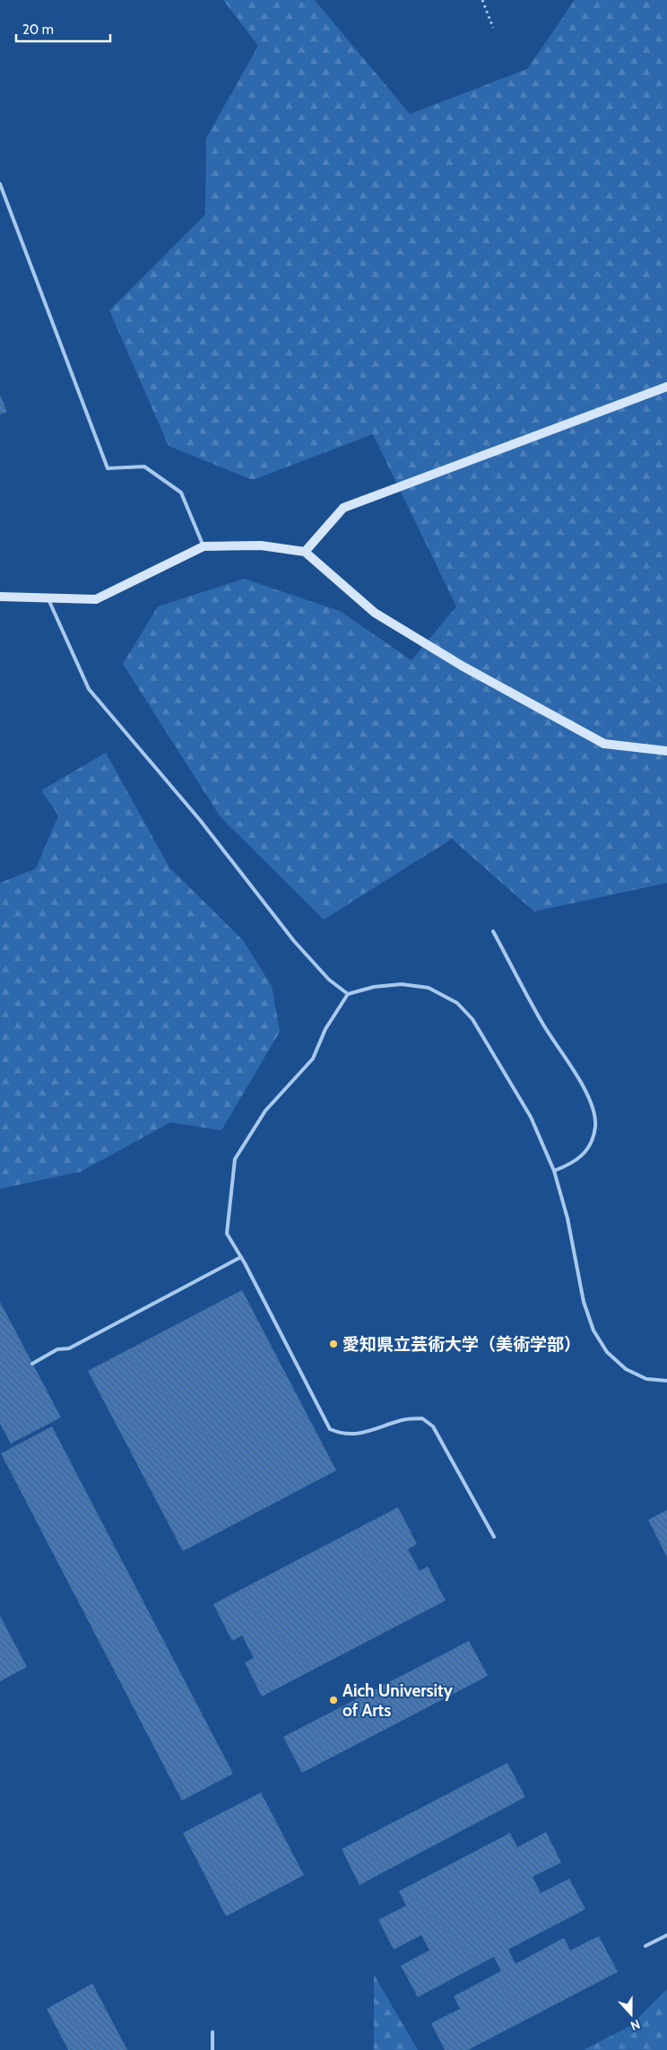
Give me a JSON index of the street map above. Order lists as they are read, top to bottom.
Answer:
{
  "places": ["愛知県立芸術大学（美術学部）", "Aich University of Arts"],
  "scale_bar": "20 m",
  "north": "bottom"
}
